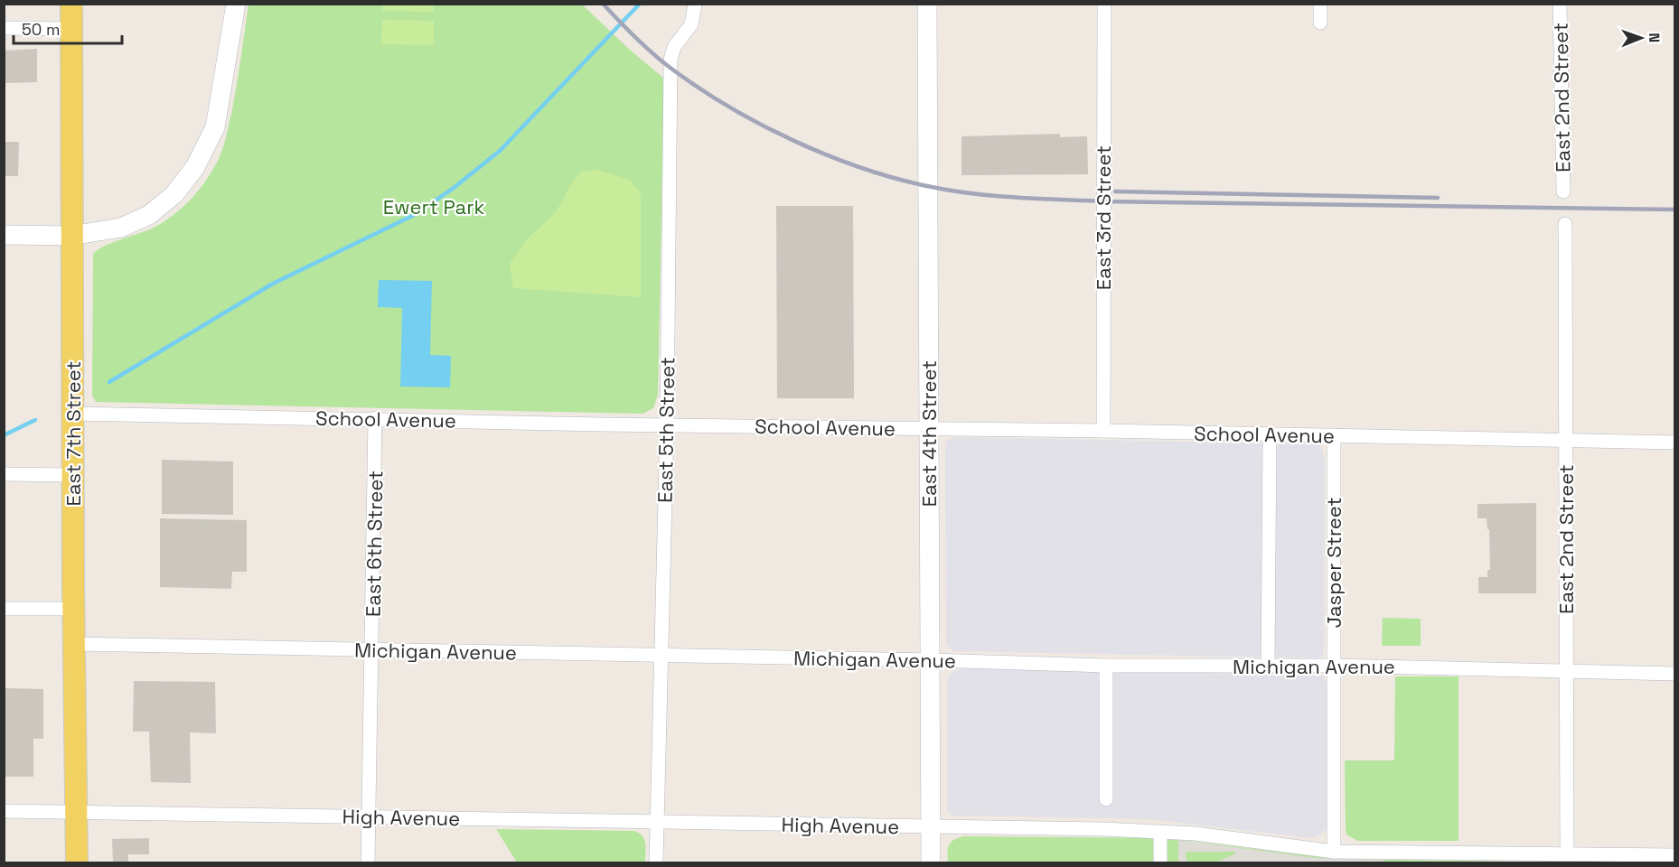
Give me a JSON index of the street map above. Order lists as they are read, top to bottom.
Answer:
{
  "streets": {
    "main road": ["East 7th Street"],
    "street": [
      "East 2nd Street",
      "East 3rd Street",
      "School Avenue",
      "East 5th Street",
      "East 4th Street",
      "East 6th Street",
      "Jasper Street",
      "Michigan Avenue",
      "High Avenue"
    ]
  },
  "crossings": [
    ["East 2nd Street", "School Avenue"],
    ["East 2nd Street", "Michigan Avenue"],
    ["East 2nd Street", "High Avenue"],
    ["East 3rd Street", "School Avenue"],
    ["School Avenue", "East 5th Street"],
    ["School Avenue", "East 7th Street"],
    ["School Avenue", "East 4th Street"],
    ["School Avenue", "East 6th Street"],
    ["School Avenue", "Jasper Street"],
    ["East 5th Street", "Michigan Avenue"],
    ["East 5th Street", "High Avenue"],
    ["East 7th Street", "Michigan Avenue"],
    ["East 7th Street", "High Avenue"],
    ["East 4th Street", "Michigan Avenue"],
    ["East 4th Street", "High Avenue"],
    ["East 6th Street", "Michigan Avenue"],
    ["East 6th Street", "High Avenue"],
    ["Jasper Street", "Michigan Avenue"],
    ["Jasper Street", "High Avenue"]
  ],
  "parks": ["Ewert Park"],
  "scale_bar": "50 m",
  "north": "right"
}
